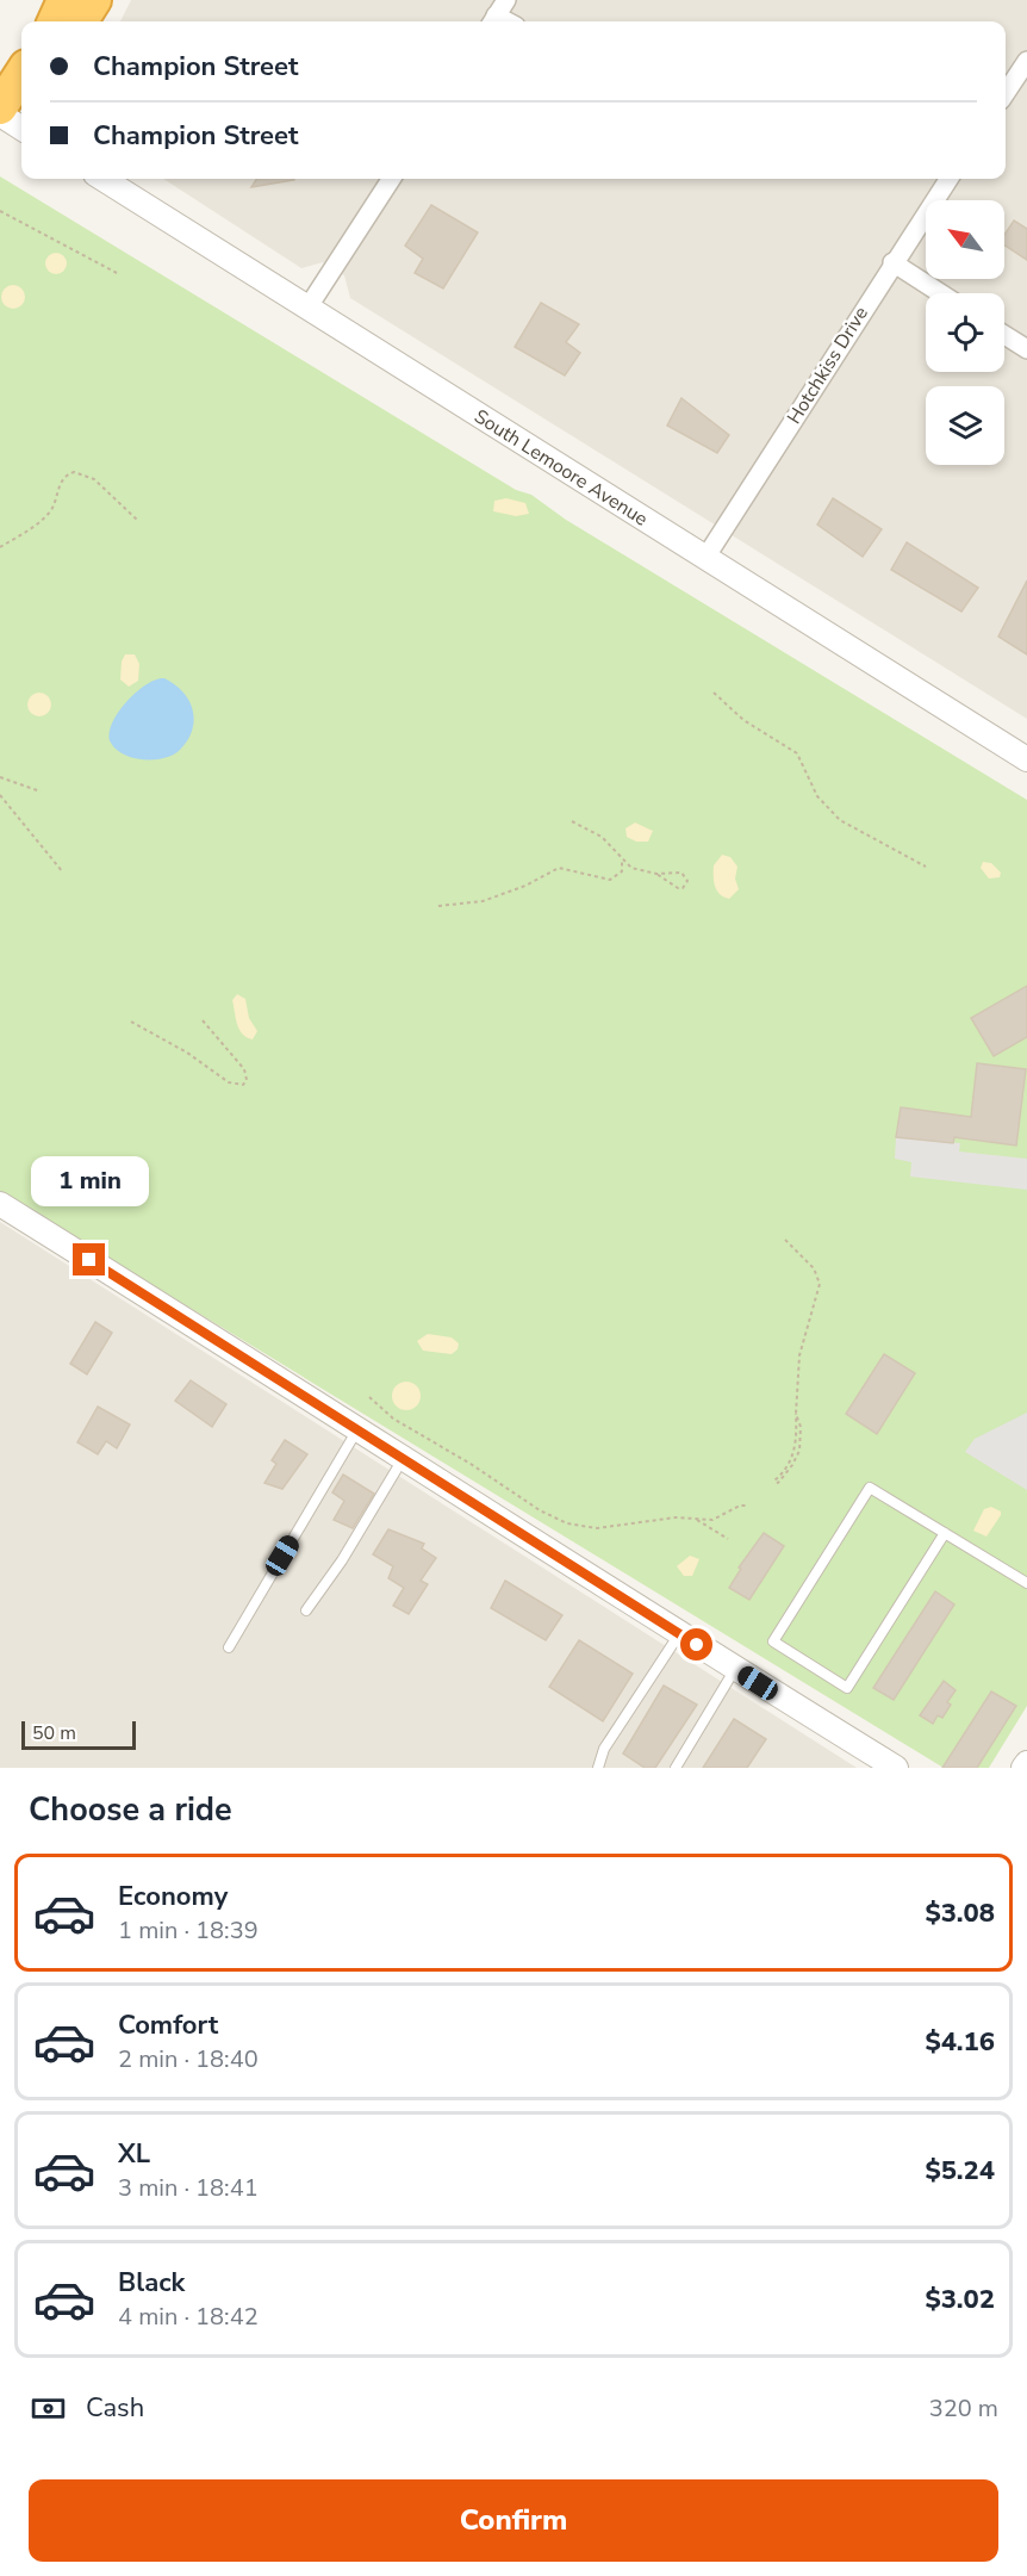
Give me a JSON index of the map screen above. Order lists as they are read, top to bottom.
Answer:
{
  "streets": {
    "street": ["Hotchkiss Drive", "South Lemoore Avenue"]
  },
  "crossings": [
    ["Hotchkiss Drive", "South Lemoore Avenue"]
  ],
  "scale_bar": "50 m",
  "north": "top left",
  "page": {
    "banner": ["Champion Street", "Champion Street"],
    "bubble": "1 min",
    "scale": "50 m",
    "heading": "Choose a ride",
    "list": [
      {
        "name": "Economy",
        "note": "1 min · 18:39",
        "value": "$3.08"
      },
      {
        "name": "Comfort",
        "note": "2 min · 18:40",
        "value": "$4.16"
      },
      {
        "name": "XL",
        "note": "3 min · 18:41",
        "value": "$5.24"
      },
      {
        "name": "Black",
        "note": "4 min · 18:42",
        "value": "$3.02"
      }
    ],
    "pay": ["Cash", "320 m"],
    "buttons": "Confirm"
  }
}
